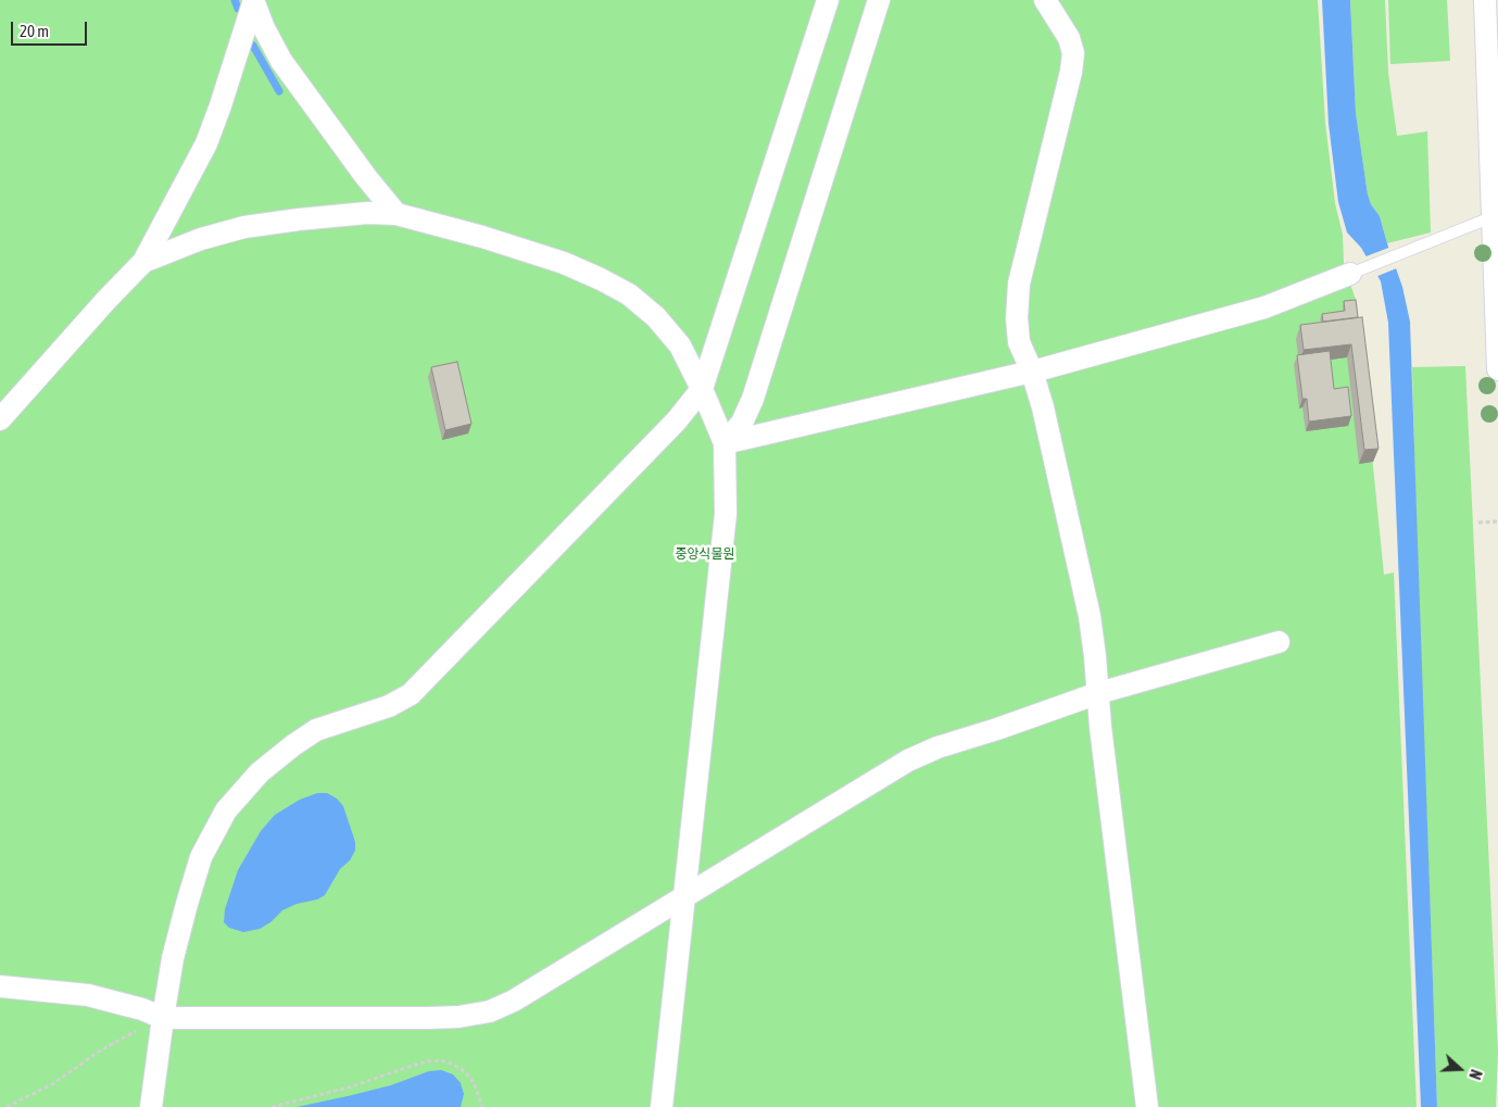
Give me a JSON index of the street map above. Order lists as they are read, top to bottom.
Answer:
{
  "parks": ["중앙식물원"],
  "scale_bar": "20 m",
  "north": "right"
}
